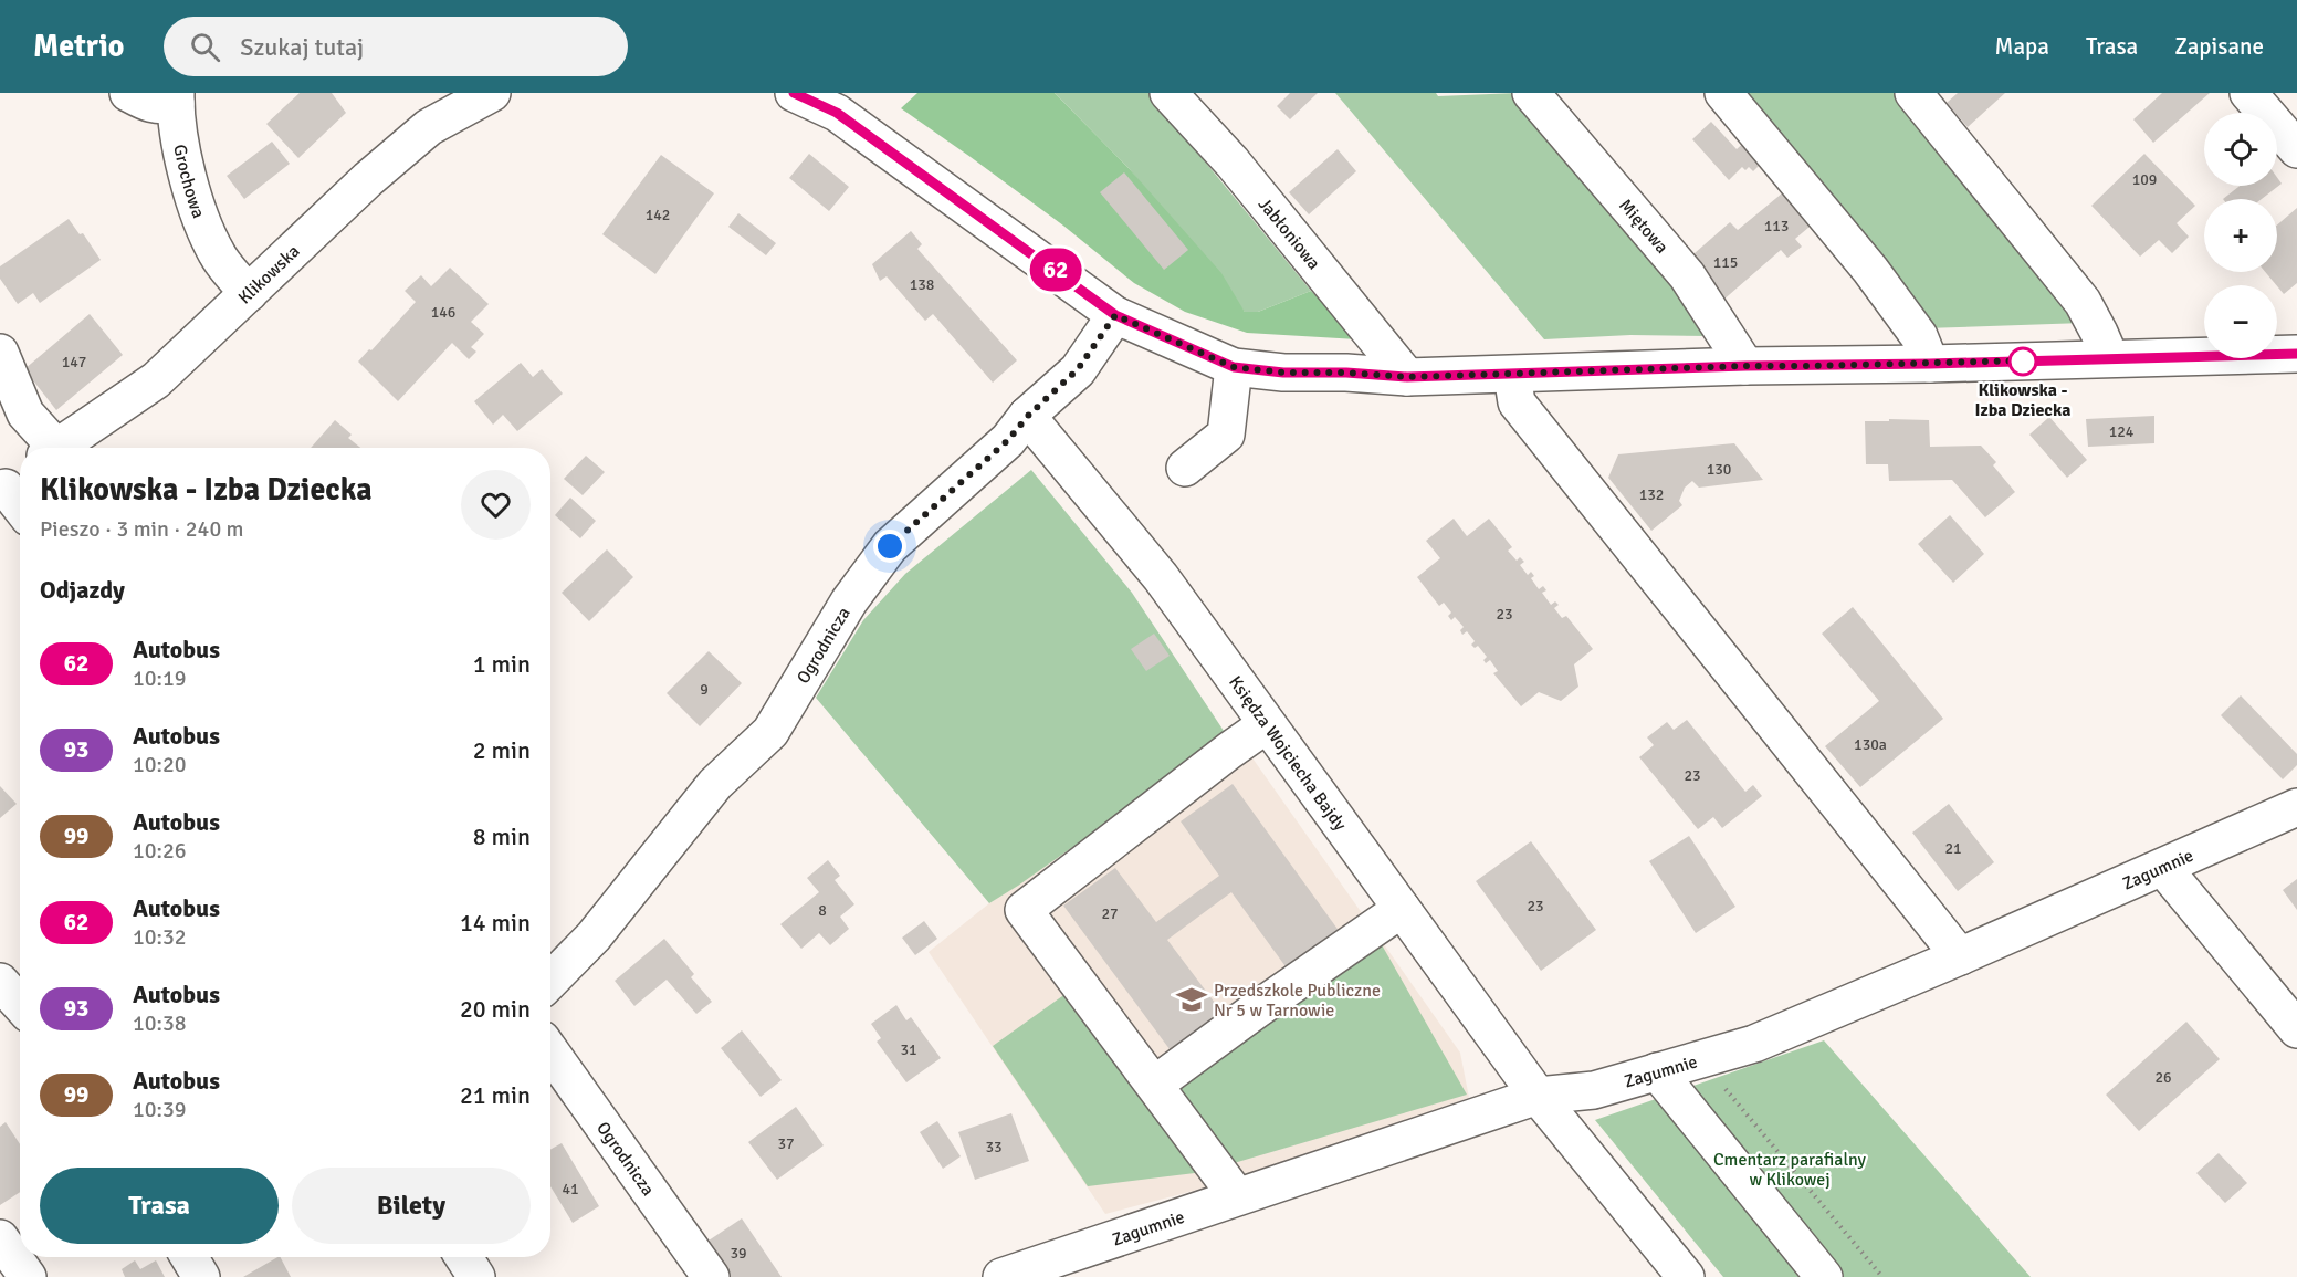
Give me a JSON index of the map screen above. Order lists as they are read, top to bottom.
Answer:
{
  "streets": {
    "street": [
      "Grochowa",
      "Miętowa",
      "Jabłoniowa",
      "Klikowska",
      "Ogrodnicza",
      "Księdza Wojciecha Bajdy",
      "Zagumnie"
    ]
  },
  "crossings": [
    ["Grochowa", "Klikowska"],
    ["Ogrodnicza", "Księdza Wojciecha Bajdy"],
    ["Księdza Wojciecha Bajdy", "Zagumnie"]
  ],
  "parks": ["Cmentarz parafialny w Klikowej"],
  "places": {
    "other": ["Klikowska - Izba Dziecka"],
    "school or university": ["Przedszkole Publiczne Nr 5 w Tarnowie"]
  },
  "lines": ["bus line 62"],
  "house_numbers": [
    "109",
    "142",
    "113",
    "115",
    "138",
    "146",
    "147",
    "124",
    "130",
    "132",
    "23",
    "9",
    "130a",
    "23",
    "21",
    "23",
    "8",
    "27",
    "31",
    "26",
    "37",
    "33",
    "41",
    "39"
  ],
  "page": {
    "header": "Metrio",
    "search": "Szukaj tutaj",
    "nav": ["Mapa", "Trasa", "Zapisane"],
    "on_map": "62",
    "map_buttons": ["+", "−"],
    "heading": [
      ["Klikowska - Izba Dziecka", "Pieszo · 3 min · 240 m"],
      "Odjazdy"
    ],
    "list": [
      {
        "mark": "62",
        "name": "Autobus",
        "note": "10:19",
        "value": "1 min"
      },
      {
        "mark": "93",
        "name": "Autobus",
        "note": "10:20",
        "value": "2 min"
      },
      {
        "mark": "99",
        "name": "Autobus",
        "note": "10:26",
        "value": "8 min"
      },
      {
        "mark": "62",
        "name": "Autobus",
        "note": "10:32",
        "value": "14 min"
      },
      {
        "mark": "93",
        "name": "Autobus",
        "note": "10:38",
        "value": "20 min"
      },
      {
        "mark": "99",
        "name": "Autobus",
        "note": "10:39",
        "value": "21 min"
      }
    ],
    "buttons": ["Trasa", "Bilety"]
  }
}
